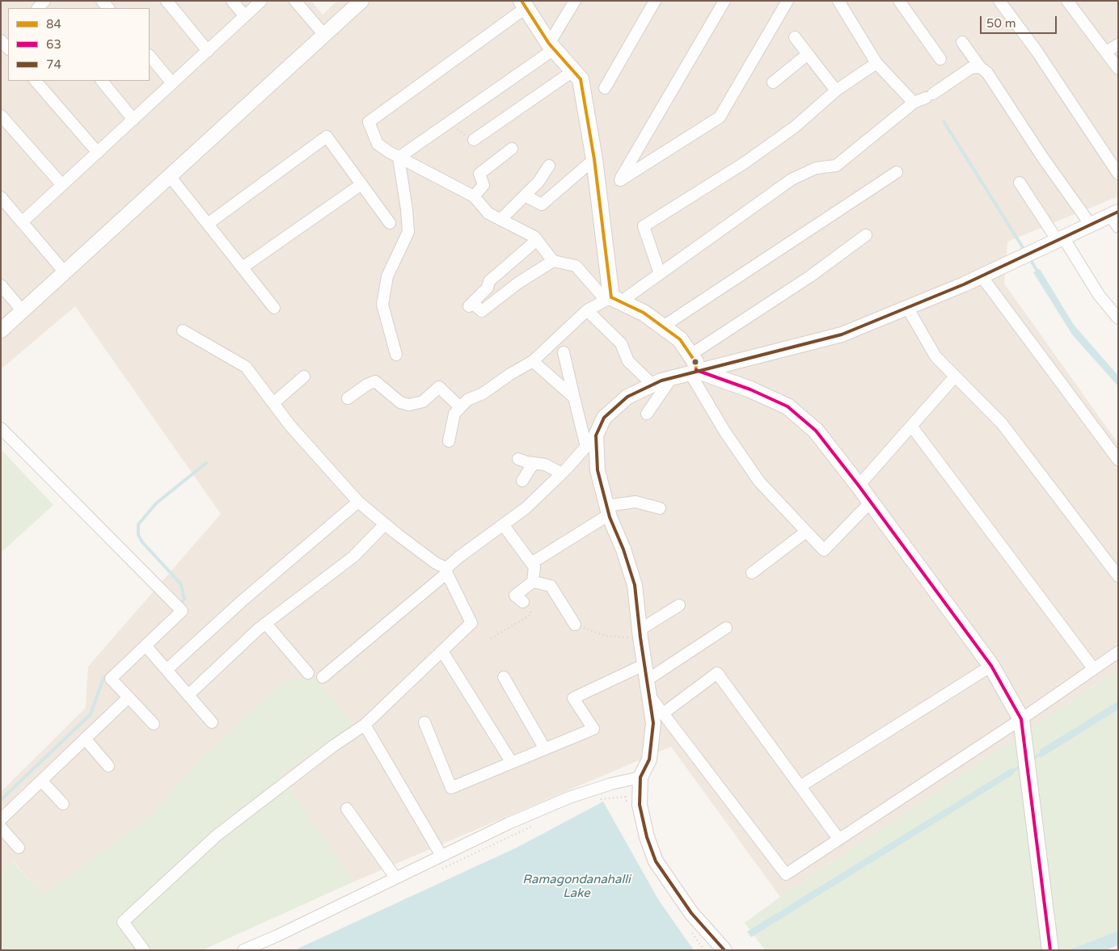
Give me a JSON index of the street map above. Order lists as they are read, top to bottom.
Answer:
{
  "water": ["Ramagondanahalli Lake"],
  "lines": ["transit line 84", "transit line 74", "transit line 63"],
  "legend": ["84", "63", "74"],
  "scale_bar": "50 m"
}
